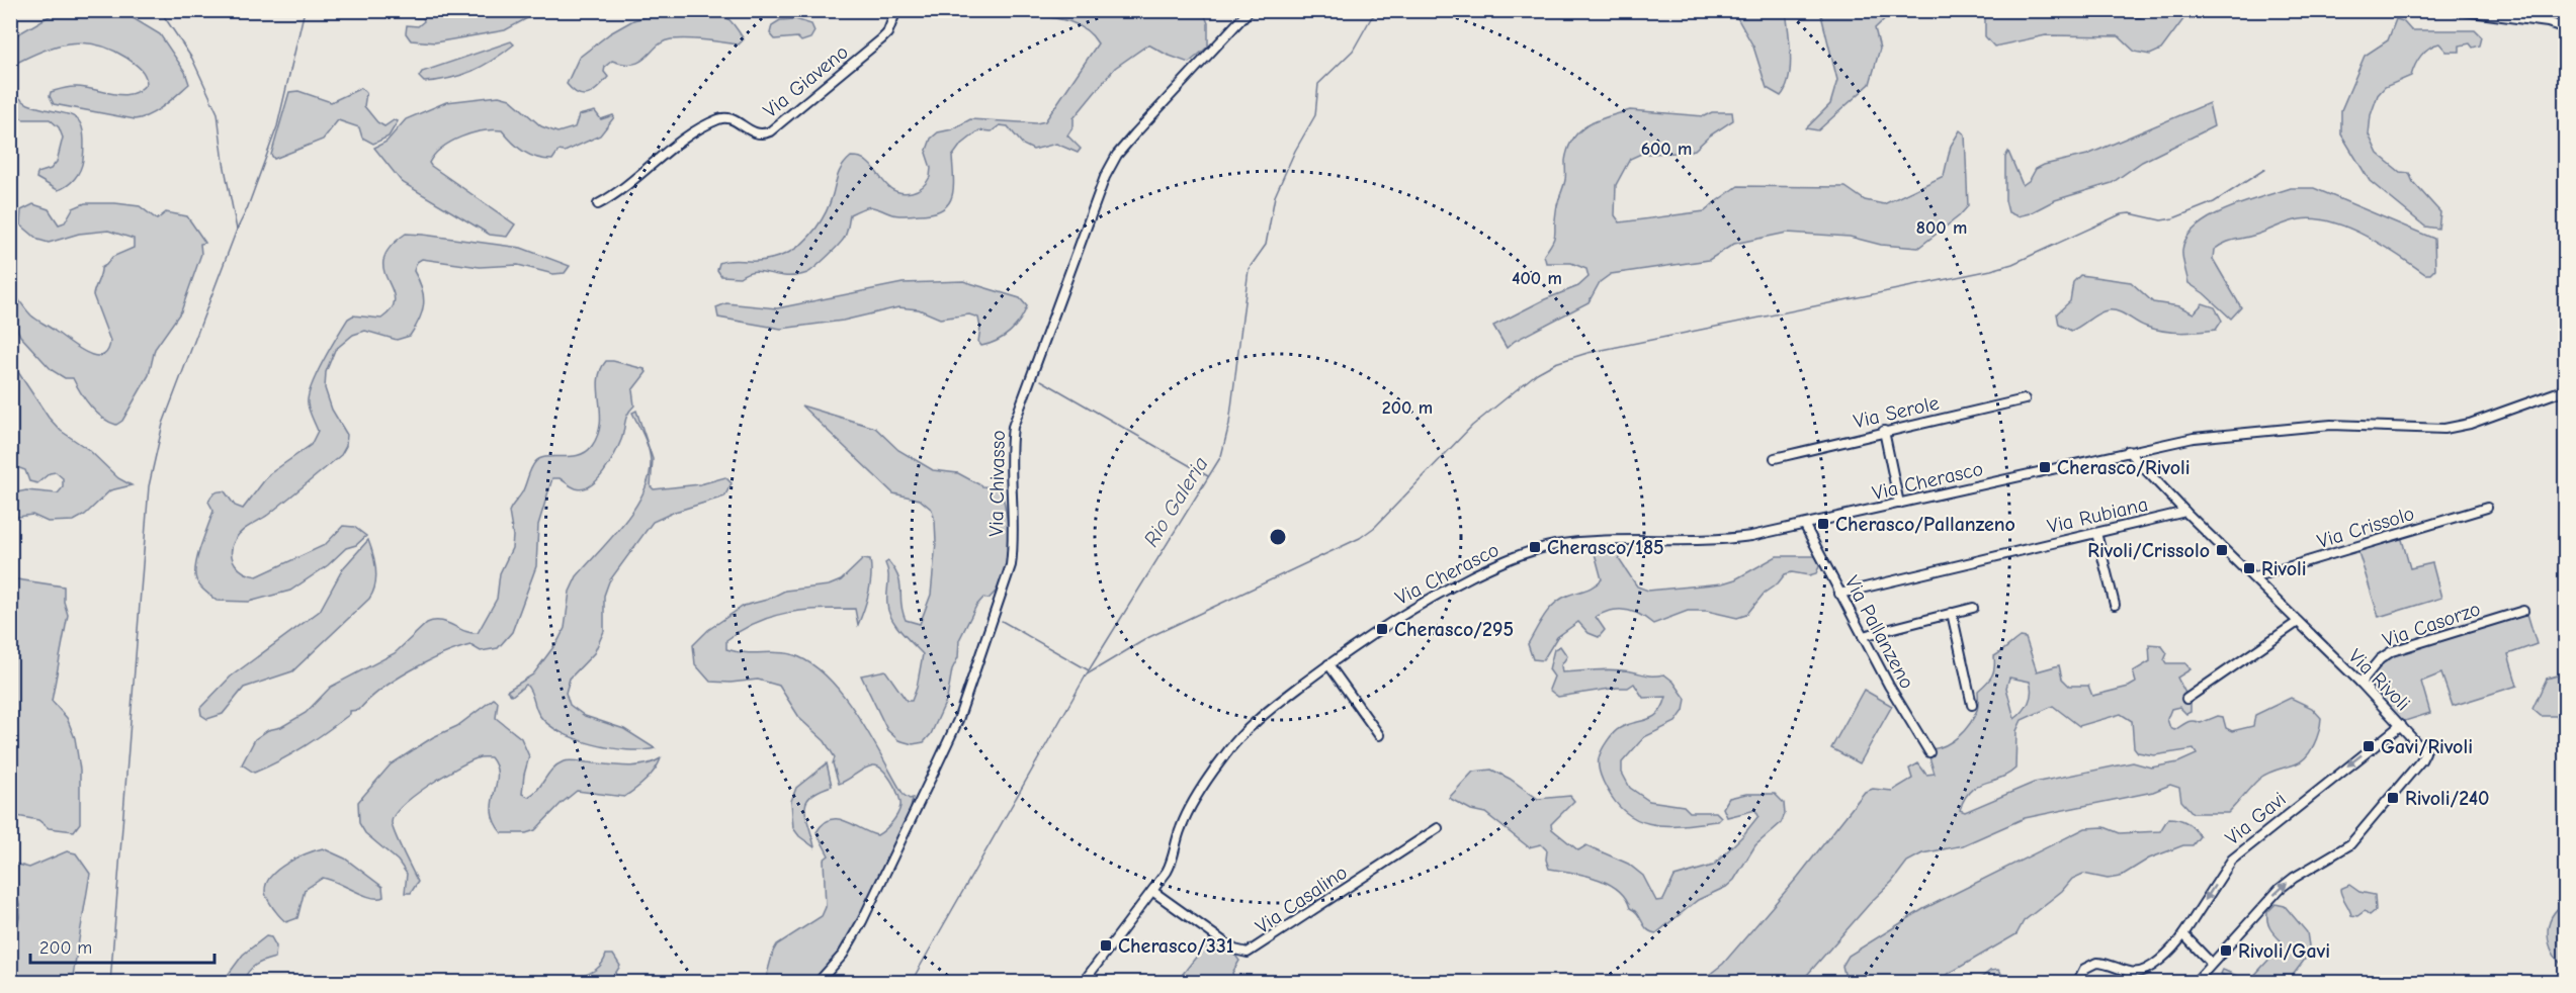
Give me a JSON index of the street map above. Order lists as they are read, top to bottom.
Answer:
{
  "streets": {
    "street": [
      "Via Giaveno",
      "Via Serole",
      "Via Cherasco",
      "Via Chivasso",
      "Via Rubiana",
      "Via Crissolo",
      "Via Casorzo",
      "Via Pallanzeno",
      "Via Rivoli",
      "Via Gavi",
      "Via Casalino"
    ]
  },
  "crossings": [
    ["Via Cherasco", "Via Pallanzeno"],
    ["Via Cherasco", "Via Rivoli"],
    ["Via Cherasco", "Via Casalino"],
    ["Via Rubiana", "Via Pallanzeno"],
    ["Via Rubiana", "Via Rivoli"],
    ["Via Crissolo", "Via Rivoli"],
    ["Via Casorzo", "Via Rivoli"],
    ["Via Rivoli", "Via Gavi"]
  ],
  "one_way": ["Via Rivoli", "Via Gavi"],
  "water": ["Rio Galeria"],
  "places": {
    "transit": [
      "Cherasco/Rivoli",
      "Cherasco/Pallanzeno",
      "Cherasco/185",
      "Rivoli/Crissolo",
      "Rivoli",
      "Cherasco/295",
      "Gavi/Rivoli",
      "Rivoli/240",
      "Cherasco/331",
      "Rivoli/Gavi"
    ]
  },
  "scale_bar": "200 m",
  "rings": [
    "600 m",
    "800 m",
    "400 m",
    "200 m"
  ]
}
